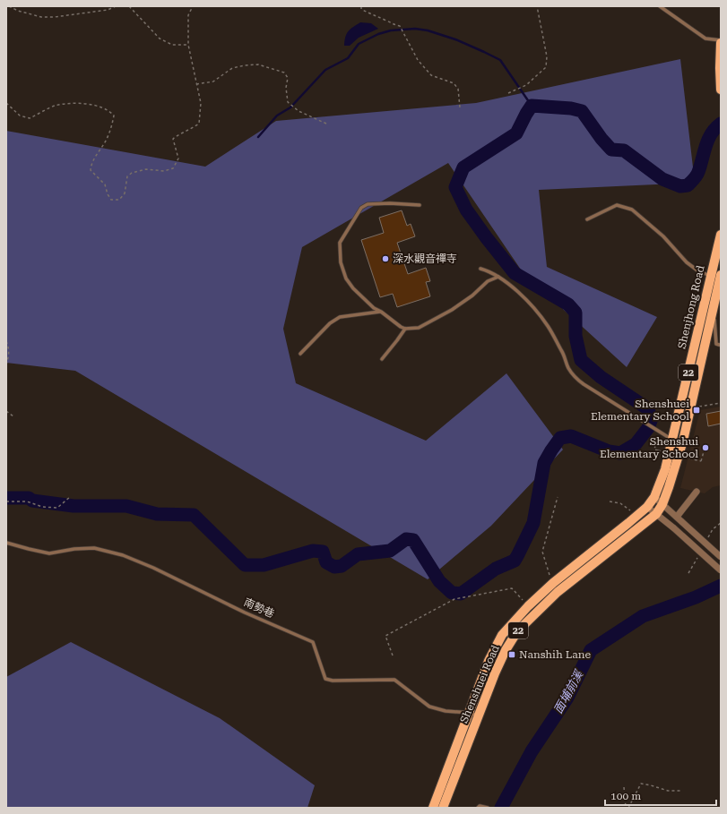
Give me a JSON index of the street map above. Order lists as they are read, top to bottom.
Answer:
{
  "streets": {
    "main road": ["Shenjhong Road", "22", "Shenshuei Road"],
    "lane": ["南勢巷"]
  },
  "crossings": [
    ["Shenjhong Road", "Shenshuei Road"],
    ["南勢巷", "Shenshuei Road"]
  ],
  "water": ["面埔前溪"],
  "places": {
    "other": ["深水觀音禪寺", "Shenshui Elementary School"],
    "transit": ["Shenshuei Elementary School", "Nanshih Lane"]
  },
  "scale_bar": "100 m"
}
